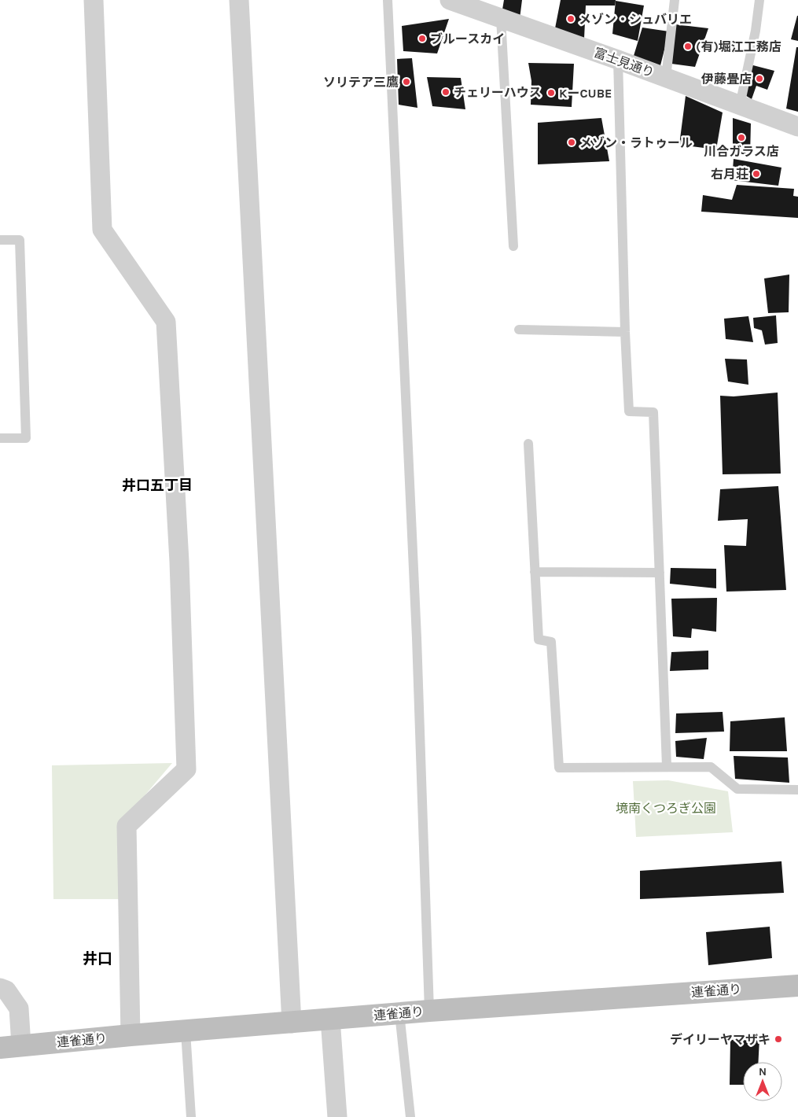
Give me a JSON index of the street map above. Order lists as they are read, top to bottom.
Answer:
{
  "streets": {
    "main road": ["連雀通り"],
    "street": ["富士見通り"]
  },
  "districts": ["井口五丁目", "井口"],
  "parks": ["境南くつろぎ公園"],
  "places": [
    "メゾン・シュバリエ",
    "ブルースカイ",
    "(有)堀江工務店",
    "伊藤畳店",
    "ソリテア三鷹",
    "チェリーハウス",
    "KーCUBE",
    "川合ガラス店",
    "メゾン・ラトゥール",
    "右月荘",
    "デイリーヤマザキ"
  ],
  "north": "top"
}
